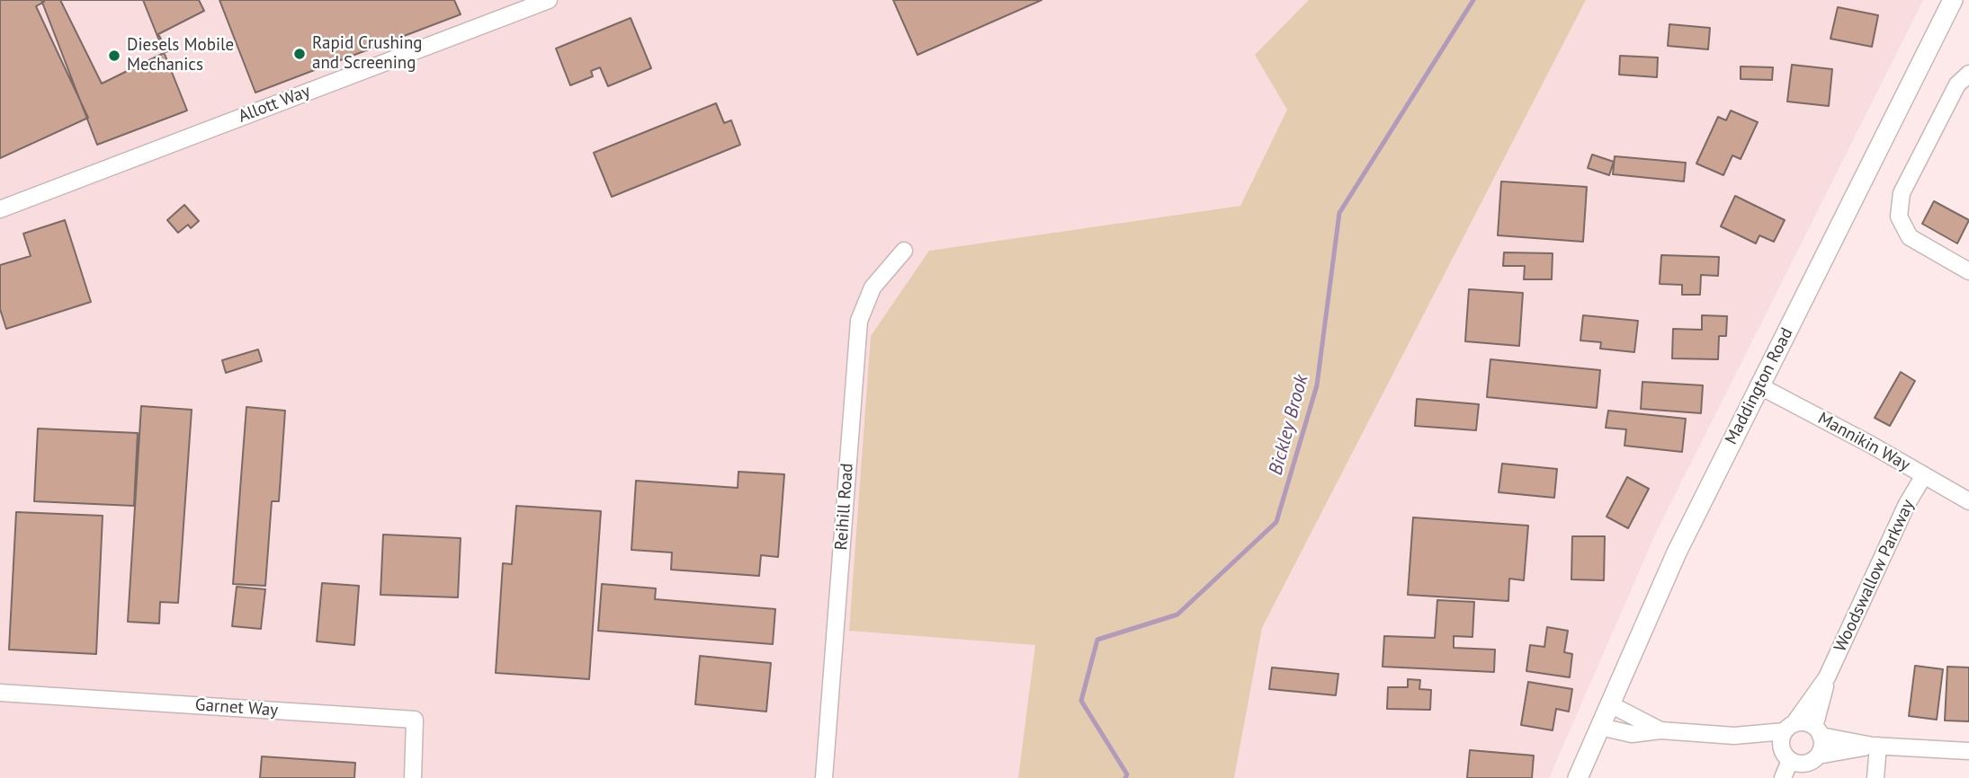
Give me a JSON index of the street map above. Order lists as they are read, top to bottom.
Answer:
{
  "streets": {
    "main road": ["Maddington Road"],
    "street": [
      "Allott Way",
      "Mannikin Way",
      "Reihill Road",
      "Woodswallow Parkway",
      "Garnet Way"
    ]
  },
  "crossings": [
    ["Maddington Road", "Mannikin Way"],
    ["Mannikin Way", "Woodswallow Parkway"]
  ],
  "water": ["Bickley Brook"],
  "places": ["Rapid Crushing and Screening", "Diesels Mobile Mechanics"]
}
